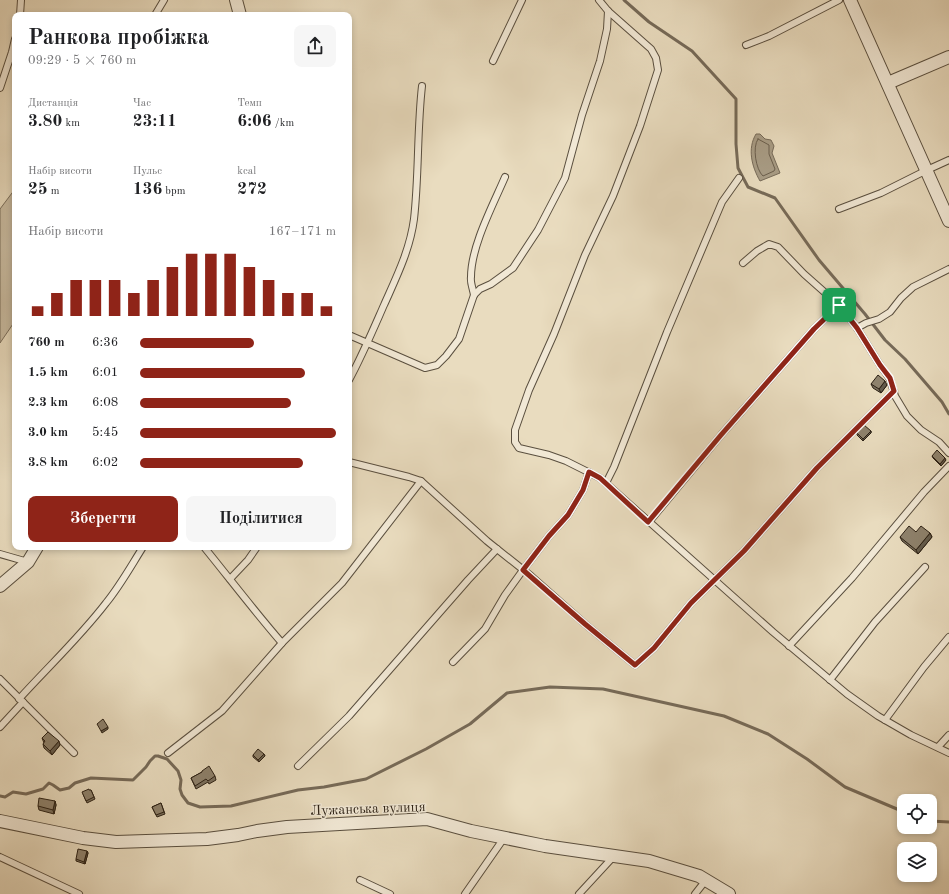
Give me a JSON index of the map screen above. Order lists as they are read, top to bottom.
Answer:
{
  "streets": {
    "street": ["Лужанська вулиця"]
  },
  "page": {
    "heading": ["Ранкова пробіжка", "09:29 · 5 × 760 m"],
    "stats": [
      ["Дистанція", "3.80 km"],
      ["Час", "23:11"],
      ["Темп", "6:06 /km"],
      ["Набір висоти", "25 m"],
      ["Пульс", "136 bpm"],
      ["kcal", "272"]
    ],
    "chart": ["Набір висоти", "167–171 m"],
    "list": [
      {
        "name": "760 m",
        "note": "6:36"
      },
      {
        "name": "1.5 km",
        "note": "6:01"
      },
      {
        "name": "2.3 km",
        "note": "6:08"
      },
      {
        "name": "3.0 km",
        "note": "5:45"
      },
      {
        "name": "3.8 km",
        "note": "6:02"
      }
    ],
    "buttons": ["Зберегти", "Поділитися"]
  }
}
